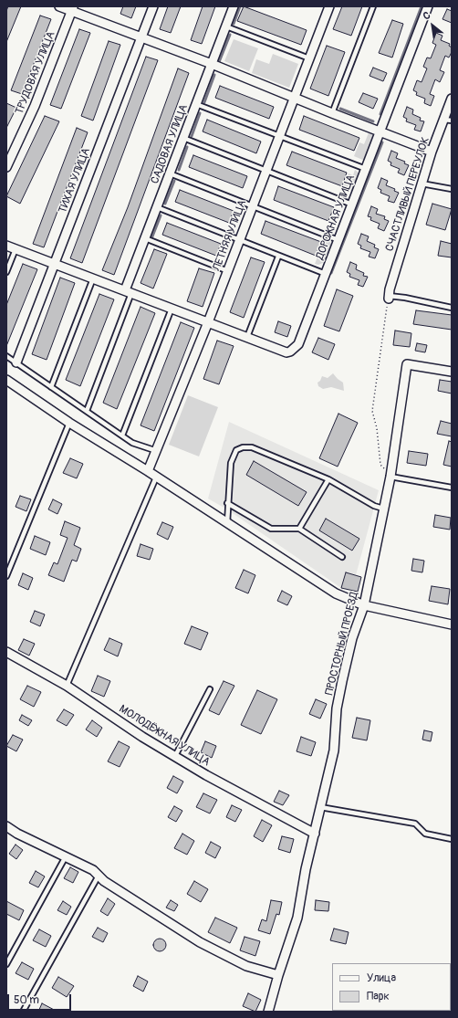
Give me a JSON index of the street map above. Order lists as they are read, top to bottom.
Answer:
{
  "streets": {
    "street": [
      "ТРУДОВАЯ УЛИЦА",
      "САДОВАЯ УЛИЦА",
      "ТИХАЯ УЛИЦА",
      "СЧАСТЛИВЫЙ ПЕРЕУЛОК",
      "ДОРОЖНАЯ УЛИЦА",
      "ЛЕТНЯЯ УЛИЦА",
      "ПРОСТОРНЫЙ ПРОЕЗД",
      "МОЛОДЁЖНАЯ УЛИЦА"
    ]
  },
  "crossings": [
    ["САДОВАЯ УЛИЦА", "ДОРОЖНАЯ УЛИЦА"],
    ["ТИХАЯ УЛИЦА", "ДОРОЖНАЯ УЛИЦА"],
    ["ДОРОЖНАЯ УЛИЦА", "ЛЕТНЯЯ УЛИЦА"],
    ["ПРОСТОРНЫЙ ПРОЕЗД", "МОЛОДЁЖНАЯ УЛИЦА"]
  ],
  "legend": ["Улица", "Парк"],
  "scale_bar": "50 m",
  "north": "top left"
}
